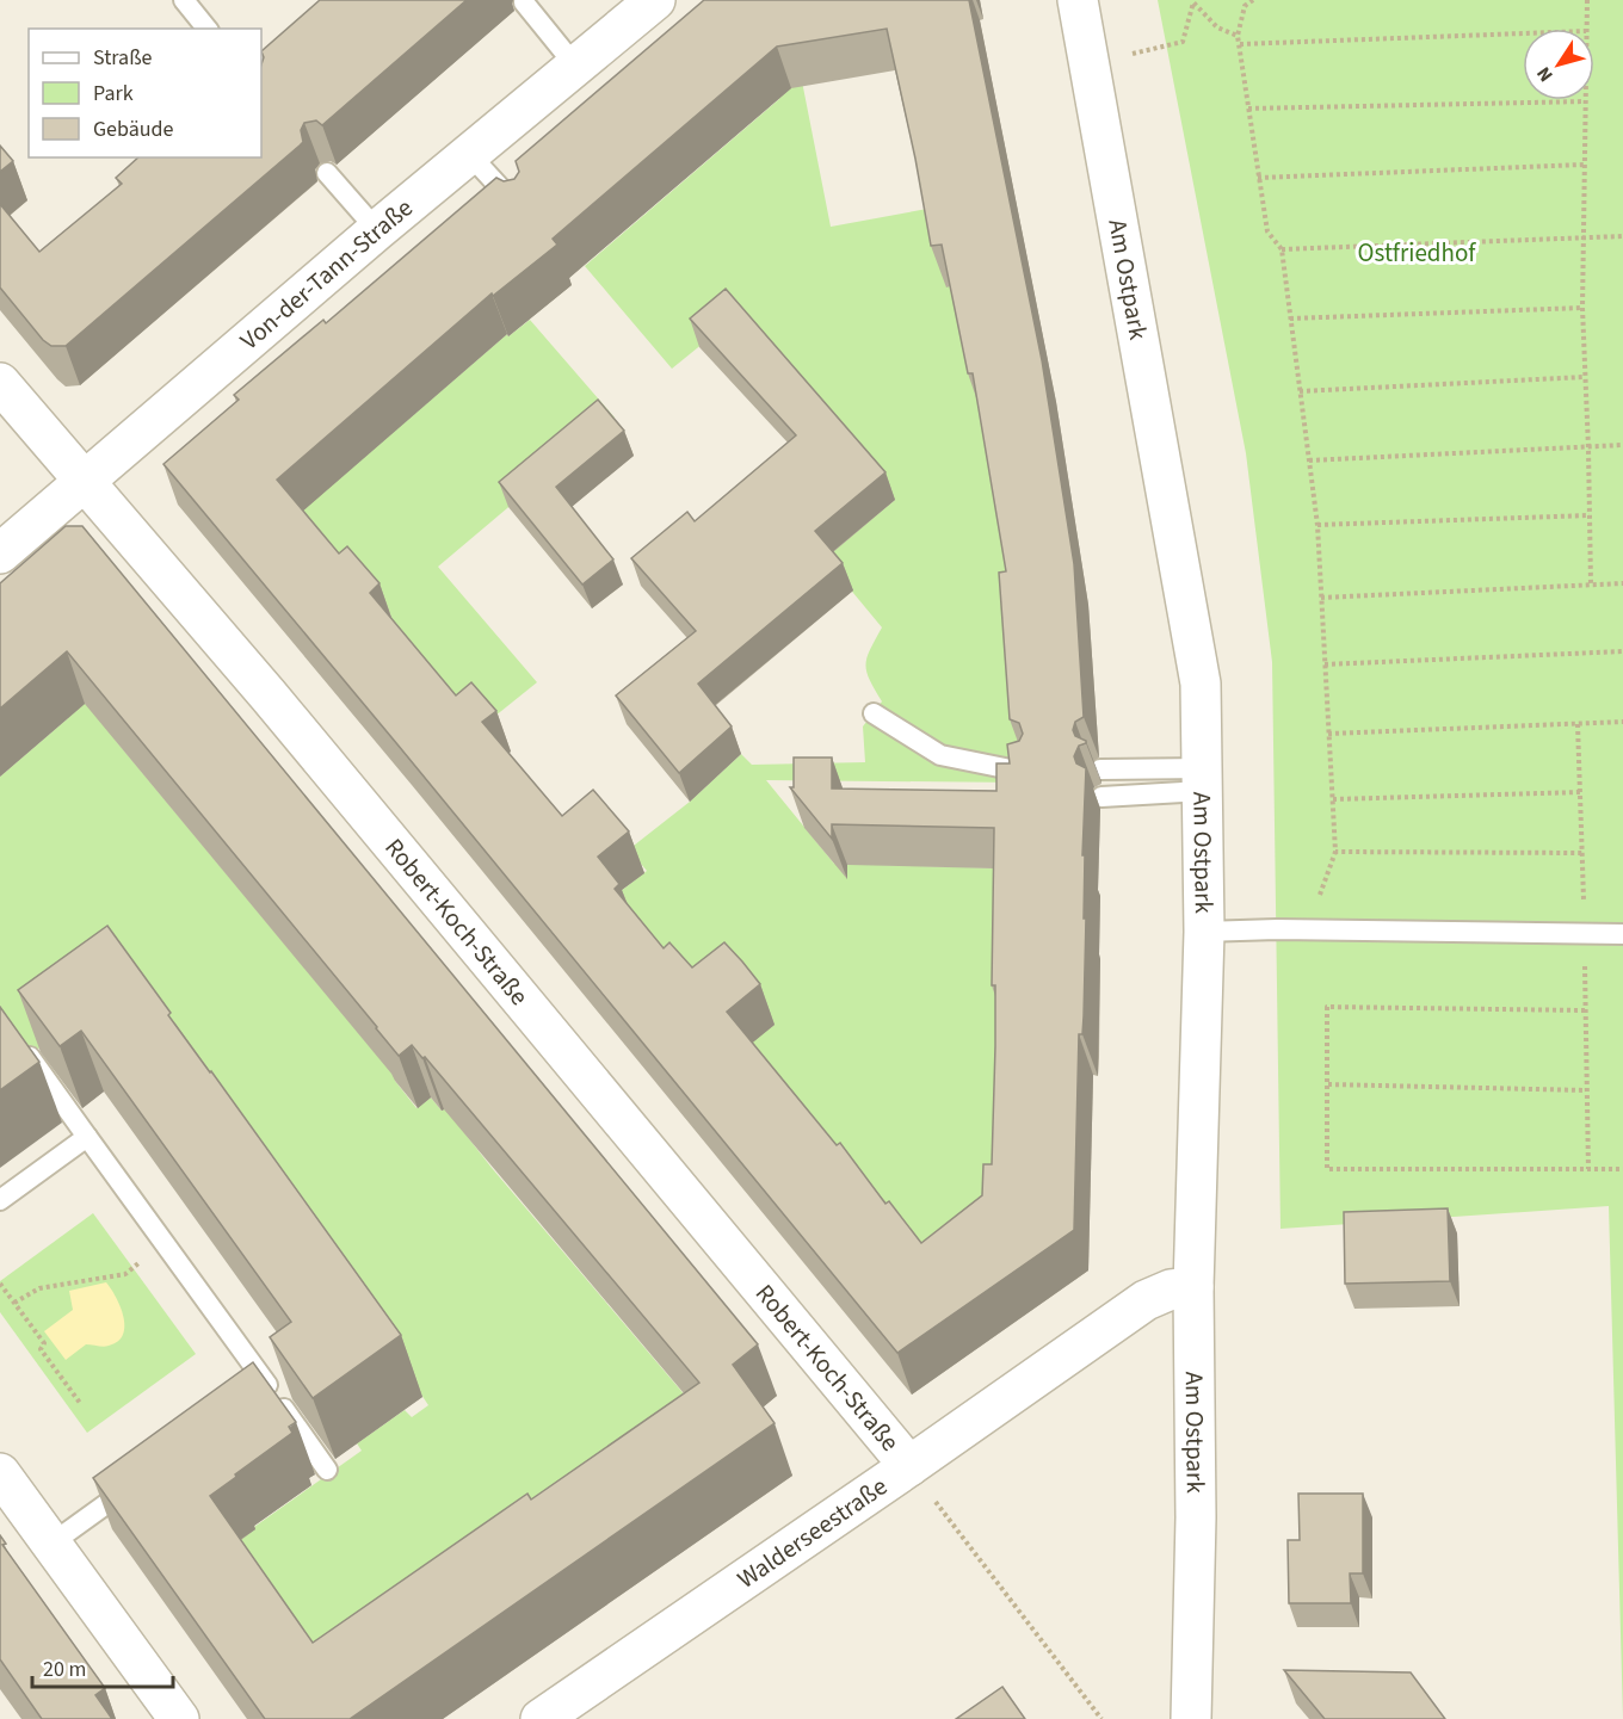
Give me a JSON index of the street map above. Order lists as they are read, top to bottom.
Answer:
{
  "streets": {
    "street": [
      "Von-der-Tann-Straße",
      "Am Ostpark",
      "Robert-Koch-Straße",
      "Walderseestraße"
    ]
  },
  "crossings": [
    ["Von-der-Tann-Straße", "Robert-Koch-Straße"],
    ["Am Ostpark", "Walderseestraße"],
    ["Robert-Koch-Straße", "Walderseestraße"]
  ],
  "parks": ["Ostfriedhof"],
  "legend": ["Straße", "Park", "Gebäude"],
  "scale_bar": "20 m",
  "north": "bottom left"
}
